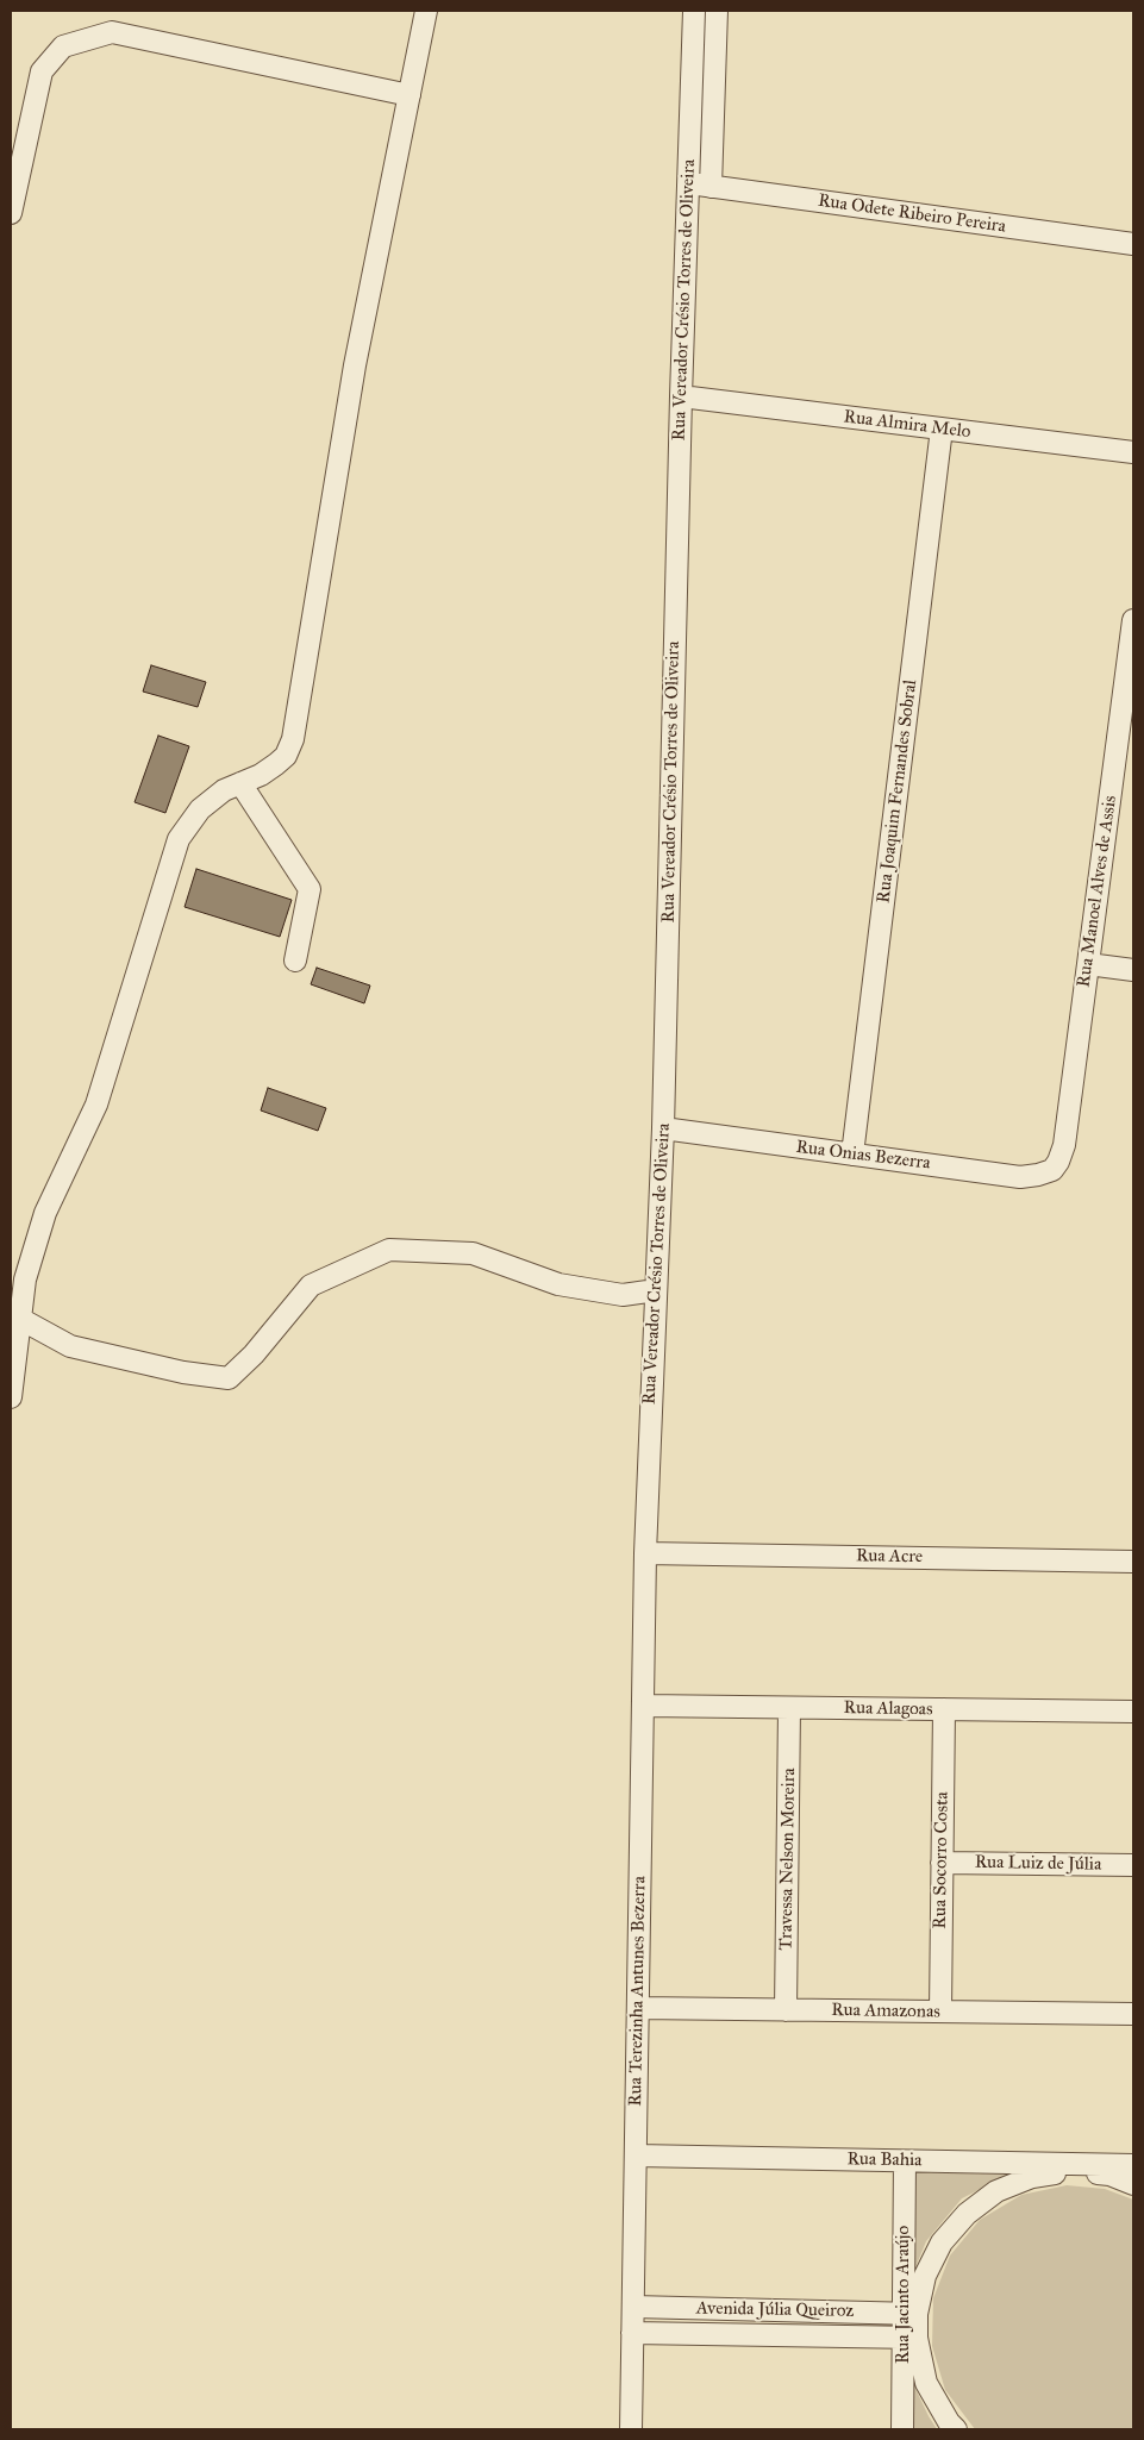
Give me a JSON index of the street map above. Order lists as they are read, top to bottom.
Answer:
{
  "streets": {
    "street": [
      "Rua Odete Ribeiro Pereira",
      "Rua Vereador Crésio Torres de Oliveira",
      "Rua Almira Melo",
      "Rua Joaquim Fernandes Sobral",
      "Rua Manoel Alves de Assis",
      "Rua Onias Bezerra",
      "Rua Acre",
      "Rua Alagoas",
      "Travessa Nelson Moreira",
      "Rua Socorro Costa",
      "Rua Luiz de Júlia",
      "Rua Terezinha Antunes Bezerra",
      "Rua Amazonas",
      "Rua Bahia",
      "Rua Jacinto Araújo",
      "Avenida Júlia Queiroz"
    ]
  },
  "crossings": [
    ["Rua Odete Ribeiro Pereira", "Rua Vereador Crésio Torres de Oliveira"],
    ["Rua Vereador Crésio Torres de Oliveira", "Rua Almira Melo"],
    ["Rua Vereador Crésio Torres de Oliveira", "Rua Onias Bezerra"],
    ["Rua Vereador Crésio Torres de Oliveira", "Rua Acre"],
    ["Rua Vereador Crésio Torres de Oliveira", "Rua Terezinha Antunes Bezerra"],
    ["Rua Almira Melo", "Rua Joaquim Fernandes Sobral"],
    ["Rua Joaquim Fernandes Sobral", "Rua Onias Bezerra"],
    ["Rua Manoel Alves de Assis", "Rua Onias Bezerra"],
    ["Rua Acre", "Rua Terezinha Antunes Bezerra"],
    ["Rua Alagoas", "Travessa Nelson Moreira"],
    ["Rua Alagoas", "Rua Socorro Costa"],
    ["Rua Alagoas", "Rua Terezinha Antunes Bezerra"],
    ["Travessa Nelson Moreira", "Rua Amazonas"],
    ["Rua Socorro Costa", "Rua Luiz de Júlia"],
    ["Rua Socorro Costa", "Rua Amazonas"],
    ["Rua Terezinha Antunes Bezerra", "Rua Amazonas"],
    ["Rua Terezinha Antunes Bezerra", "Rua Bahia"],
    ["Rua Terezinha Antunes Bezerra", "Avenida Júlia Queiroz"],
    ["Rua Bahia", "Rua Jacinto Araújo"],
    ["Rua Jacinto Araújo", "Avenida Júlia Queiroz"]
  ]
}
